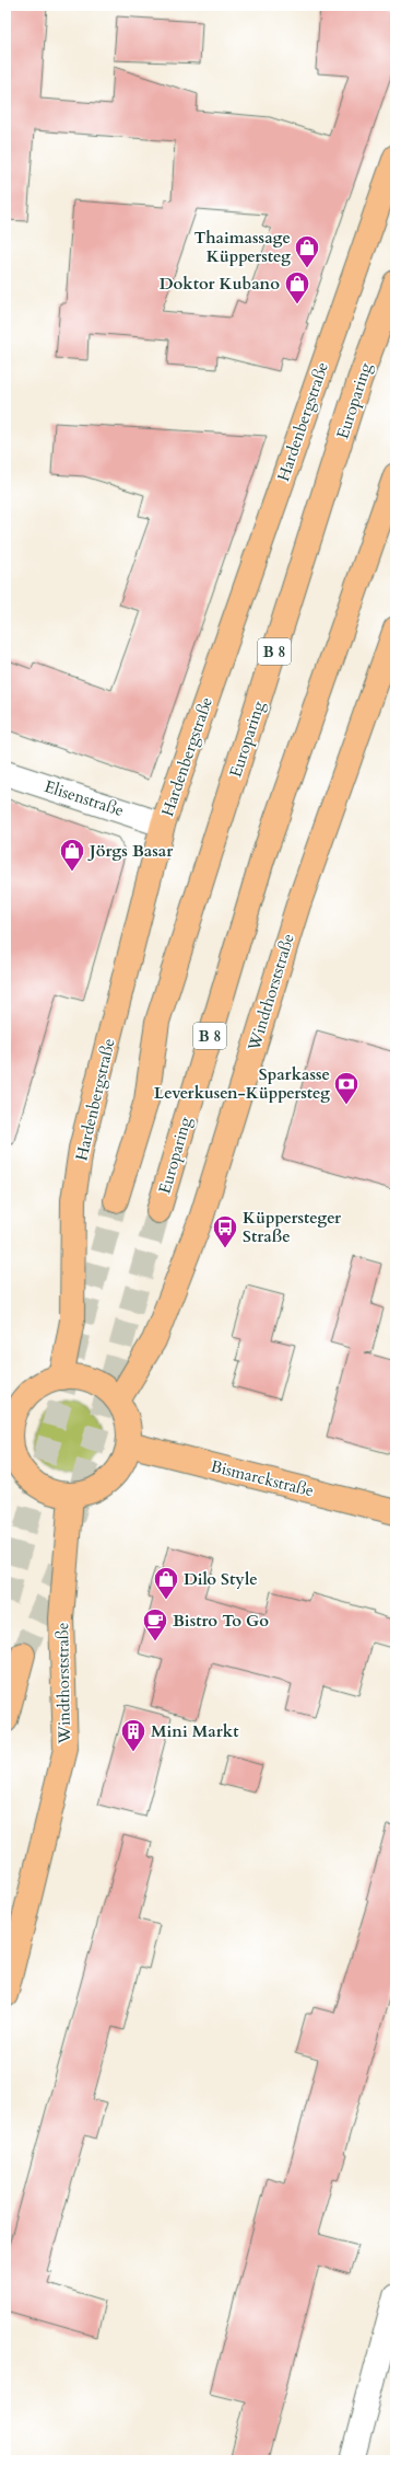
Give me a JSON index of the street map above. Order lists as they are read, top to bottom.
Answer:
{
  "streets": {
    "main road": [
      "Europaring",
      "Hardenbergstraße",
      "B 8",
      "Windthorststraße",
      "Bismarckstraße"
    ],
    "street": ["Elisenstraße"]
  },
  "crossings": [
    ["Hardenbergstraße", "Elisenstraße"],
    ["Hardenbergstraße", "Windthorststraße"],
    ["Hardenbergstraße", "Bismarckstraße"],
    ["Windthorststraße", "Bismarckstraße"]
  ],
  "places": {
    "shop": [
      "Thaimassage Küppersteg",
      "Doktor Kubano",
      "Jörgs Basar",
      "Dilo Style"
    ],
    "bank": ["Sparkasse Leverkusen-Küppersteg"],
    "bus stop": ["Küppersteger Straße"],
    "cafe": ["Bistro To Go"],
    "building": ["Mini Markt"]
  }
}
